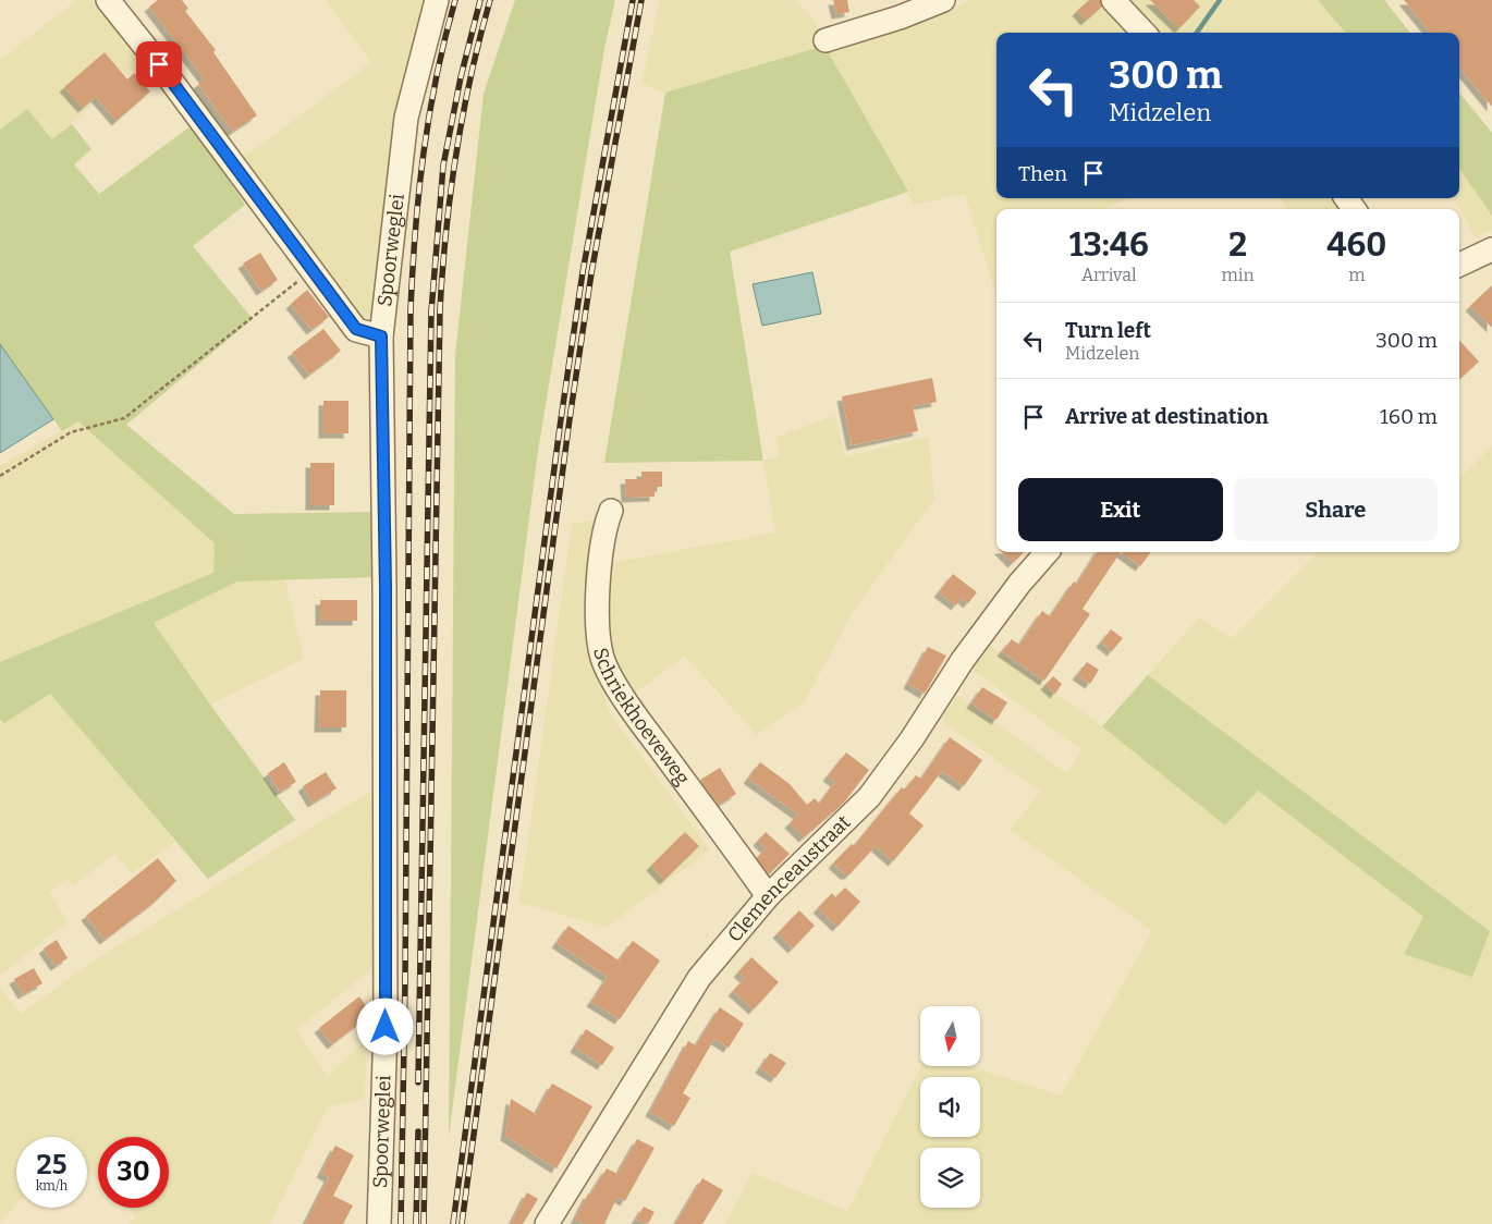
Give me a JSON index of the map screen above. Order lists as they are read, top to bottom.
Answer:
{
  "streets": {
    "street": ["Spoorweglei", "Schriekhoeveweg", "Clemenceaustraat"]
  },
  "crossings": [
    ["Schriekhoeveweg", "Clemenceaustraat"]
  ],
  "north": "bottom",
  "page": {
    "turn": ["300 m", "Midzelen"],
    "then": "Then",
    "eta": [
      "13:46",
      "Arrival",
      "2",
      "min",
      "460",
      "m"
    ],
    "list": [
      {
        "name": "Turn left",
        "note": "Midzelen",
        "value": "300 m"
      },
      {
        "name": "Arrive at destination",
        "value": "160 m"
      }
    ],
    "buttons": ["Exit", "Share"],
    "speed": "25 km/h",
    "limit": "30"
  }
}
